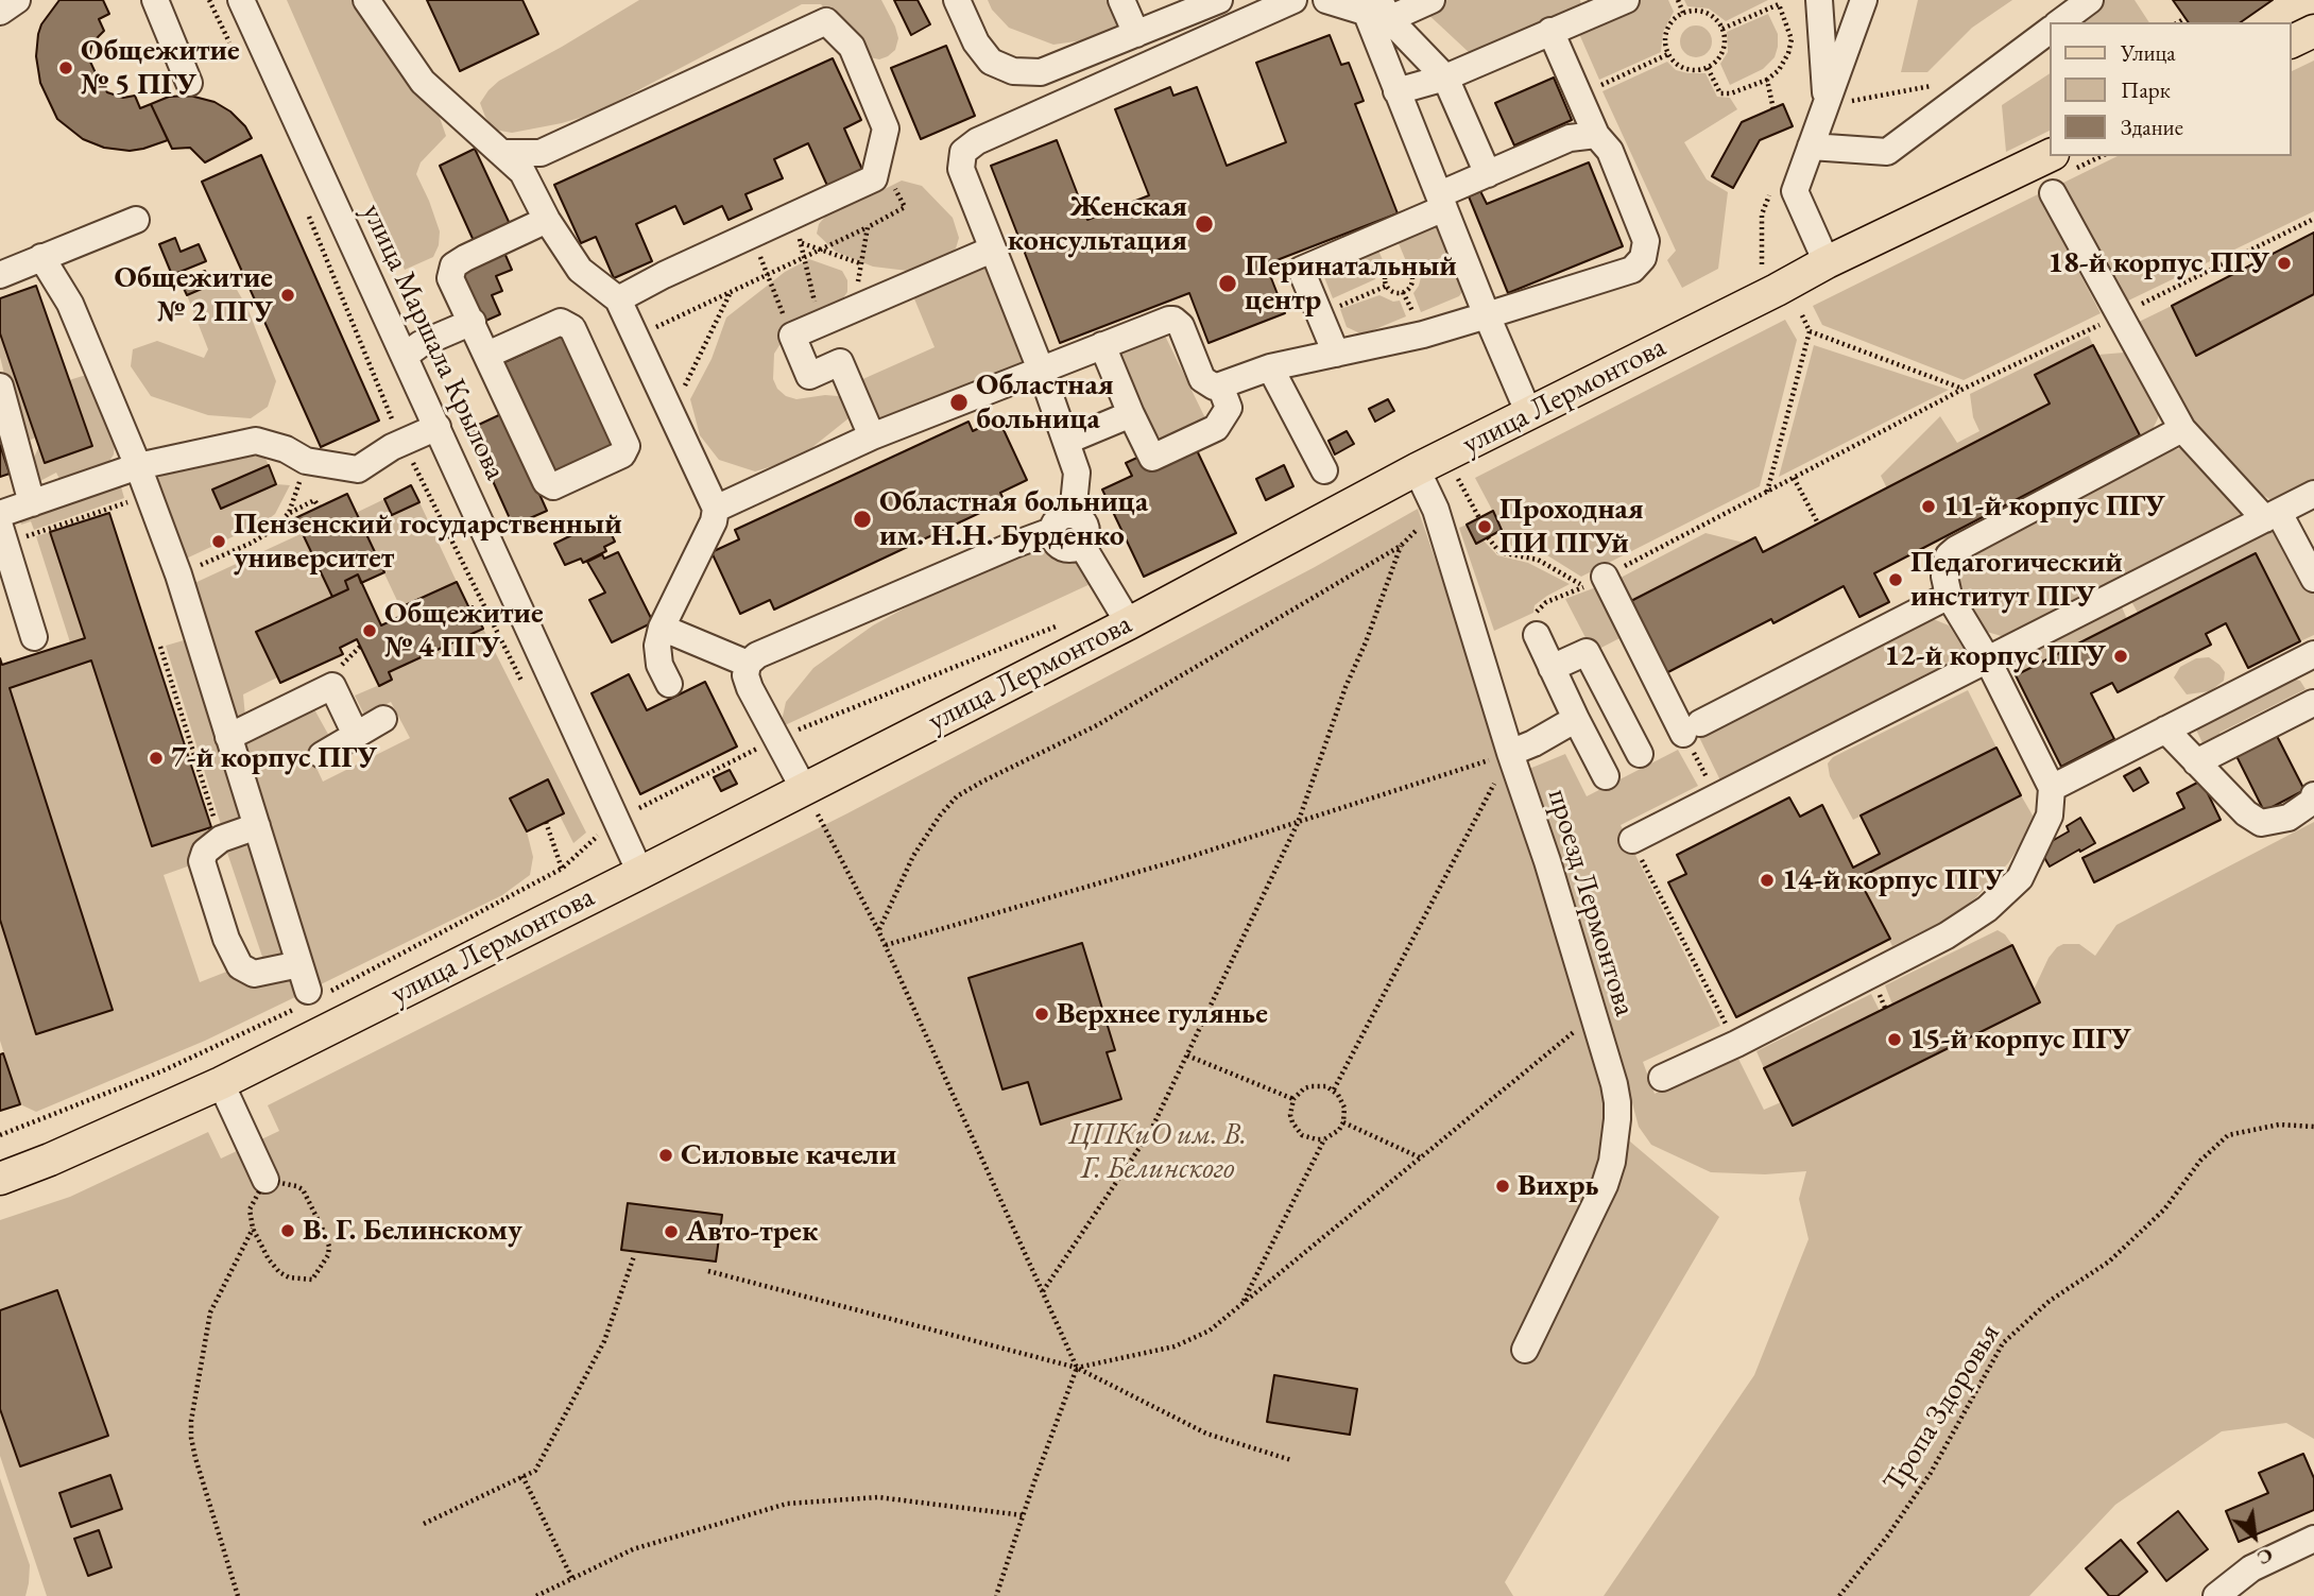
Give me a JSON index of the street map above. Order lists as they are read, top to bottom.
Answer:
{
  "streets": {
    "main road": ["улица Лермонтова"],
    "street": ["улица Маршала Крылова", "проезд Лермонтова"],
    "path": ["Тропа Здоровья"]
  },
  "crossings": [
    ["улица Маршала Крылова", "улица Лермонтова"],
    ["улица Лермонтова", "проезд Лермонтова"]
  ],
  "parks": ["ЦПКиО им. В. Г. Белинского"],
  "places": [
    "Общежитие № 5 ПГУ",
    "Женская консультация",
    "18-й корпус ПГУ",
    "Перинатальный центр",
    "Общежитие № 2 ПГУ",
    "Областная больница",
    "11-й корпус ПГУ",
    "Областная больница им. Н.Н. Бурденко",
    "Проходная ПИ ПГУй",
    "Пензенский государственный университет",
    "Педагогический институт ПГУ",
    "Общежитие № 4 ПГУ",
    "12-й корпус ПГУ",
    "7-й корпус ПГУ",
    "14-й корпус ПГУ",
    "Верхнее гулянье",
    "15-й корпус ПГУ",
    "Силовые качели",
    "Вихрь",
    "В. Г. Белинскому",
    "Авто-трек"
  ],
  "legend": ["Улица", "Парк", "Здание"],
  "north": "bottom right"
}
